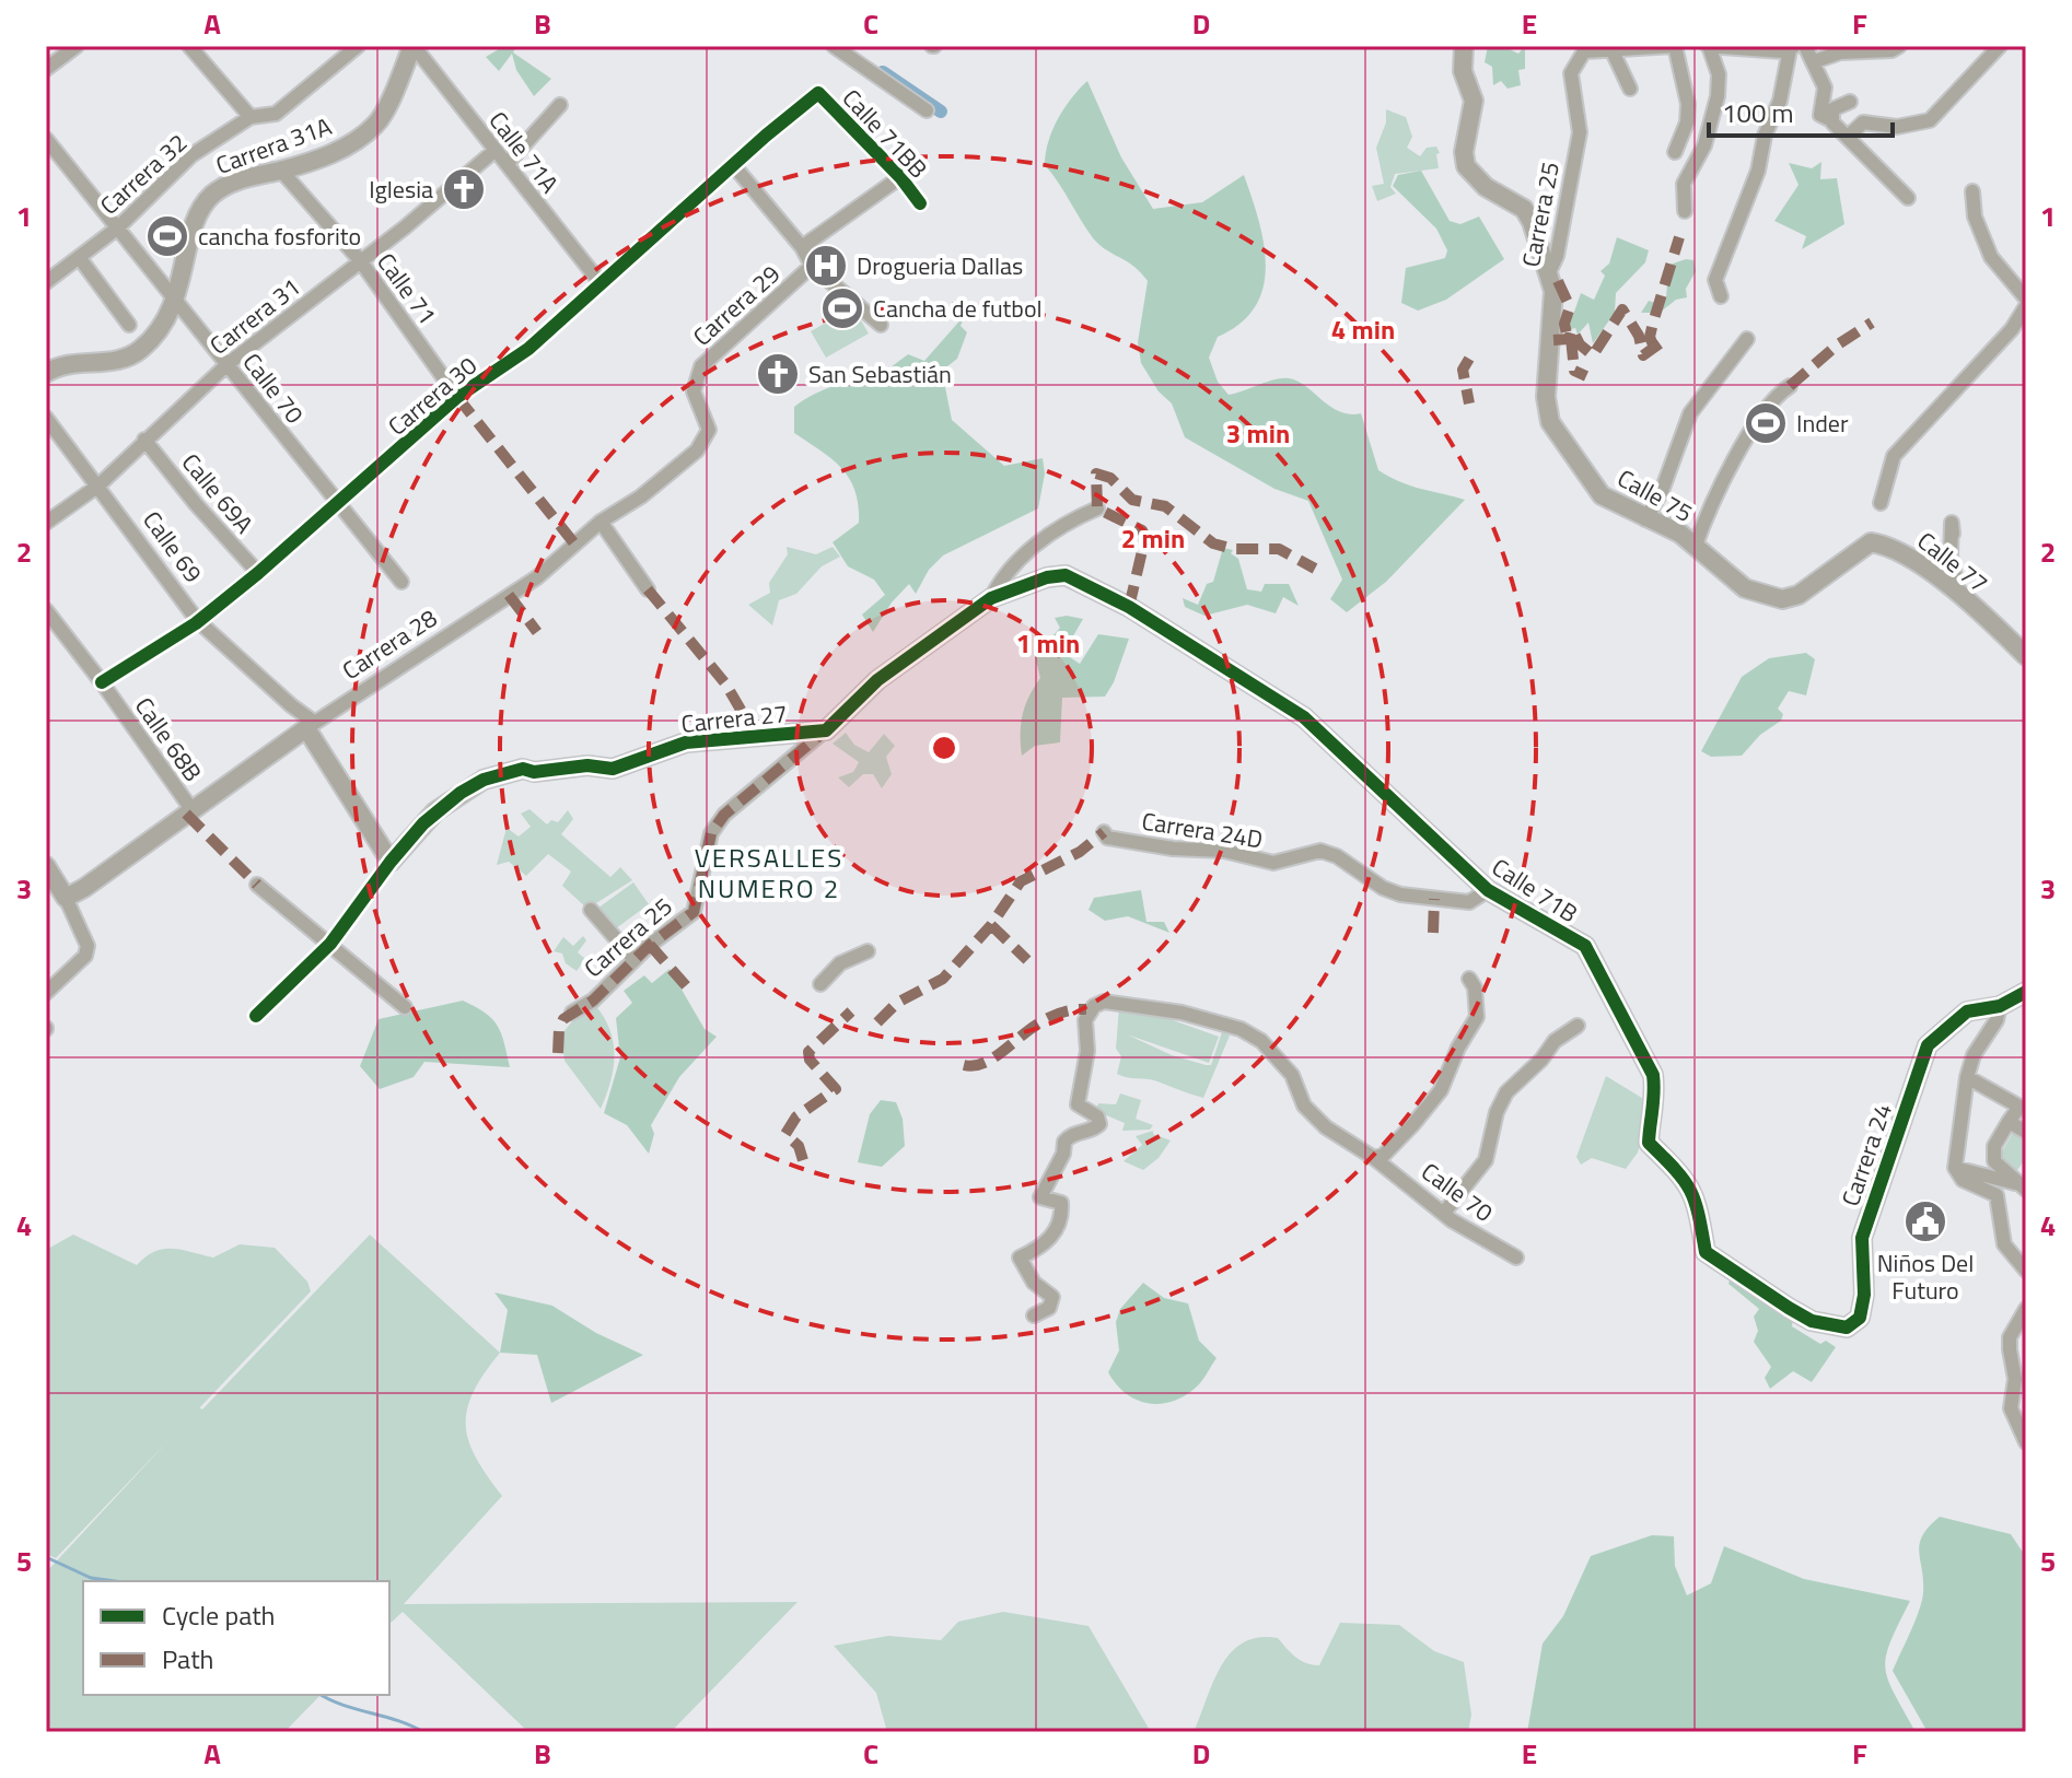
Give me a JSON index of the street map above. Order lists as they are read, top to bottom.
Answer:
{
  "streets": {
    "street": [
      "Calle 71BB",
      "Carrera 31A",
      "Calle 71A",
      "Carrera 32",
      "Carrera 25",
      "Calle 71",
      "Carrera 29",
      "Carrera 31",
      "Calle 70",
      "Carrera 30",
      "Calle 69A",
      "Calle 75",
      "Calle 69",
      "Calle 77",
      "Carrera 28",
      "Carrera 27",
      "Calle 68B",
      "Carrera 24D",
      "Calle 71B",
      "Carrera 24"
    ]
  },
  "crossings": [
    ["Calle 71BB", "Carrera 29"],
    ["Calle 71BB", "Carrera 30"],
    ["Carrera 31A", "Calle 71A"],
    ["Carrera 31A", "Calle 71"],
    ["Carrera 31A", "Calle 70"],
    ["Calle 71A", "Carrera 31"],
    ["Calle 71A", "Carrera 30"],
    ["Carrera 32", "Calle 70"],
    ["Carrera 25", "Calle 75"],
    ["Carrera 25", "Carrera 27"],
    ["Calle 71", "Carrera 31"],
    ["Calle 71", "Carrera 30"],
    ["Carrera 29", "Carrera 28"],
    ["Carrera 31", "Calle 70"],
    ["Carrera 31", "Calle 69A"],
    ["Carrera 31", "Calle 69"],
    ["Calle 70", "Carrera 30"],
    ["Carrera 30", "Calle 69A"],
    ["Carrera 30", "Calle 69"],
    ["Carrera 30", "Calle 68B"],
    ["Calle 75", "Calle 77"],
    ["Calle 69", "Carrera 28"],
    ["Calle 69", "Carrera 27"],
    ["Carrera 28", "Calle 68B"],
    ["Carrera 24D", "Calle 71B"],
    ["Calle 71B", "Carrera 24"]
  ],
  "districts": ["VERSALLES NUMERO 2"],
  "places": {
    "church": ["Iglesia", "San Sebastián"],
    "sports": ["cancha fosforito", "Cancha de futbol", "Inder"],
    "hospital": ["Drogueria Dallas"],
    "public building": ["Niños Del Futuro"]
  },
  "legend": ["Cycle path", "Path"],
  "scale_bar": "100 m",
  "grid": {
    "columns": [
      "A",
      "B",
      "C",
      "D",
      "E",
      "F"
    ],
    "rows": [
      "1",
      "2",
      "3",
      "4",
      "5"
    ]
  },
  "rings": [
    "4 min",
    "3 min",
    "2 min",
    "1 min"
  ]
}
